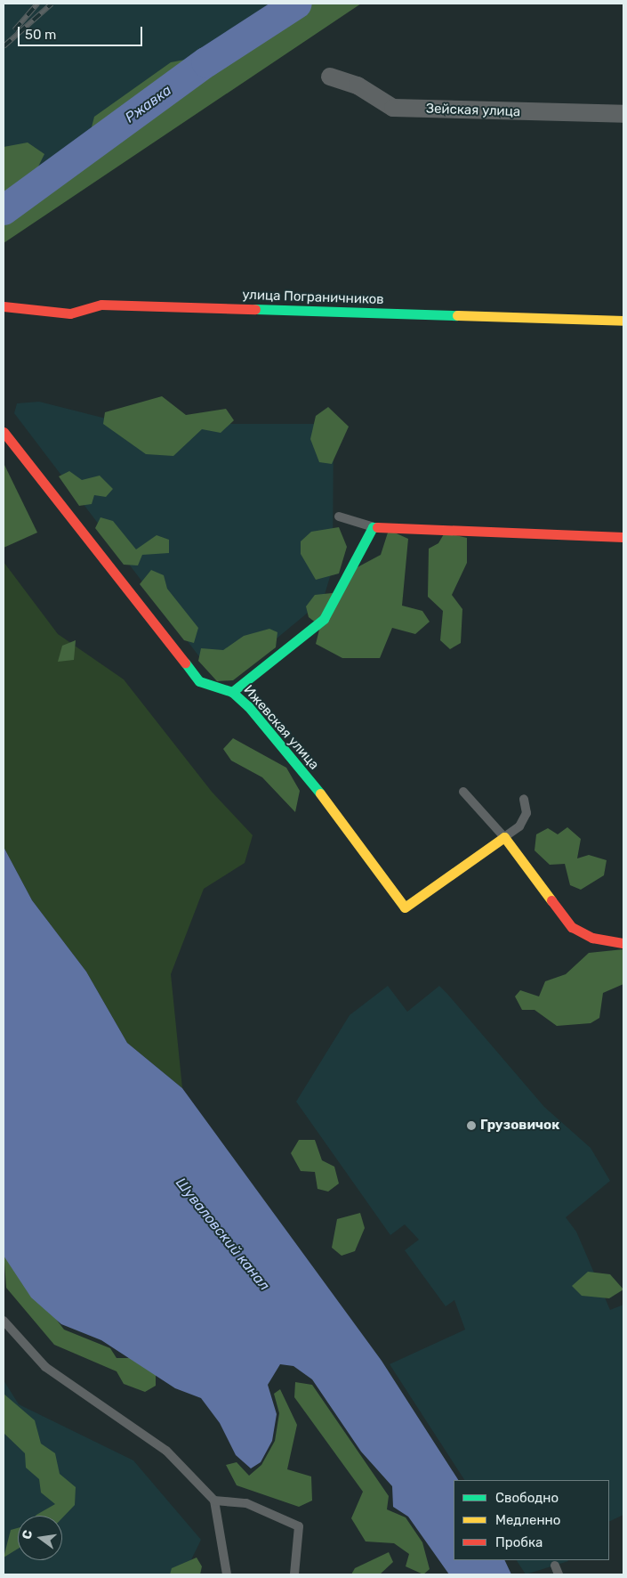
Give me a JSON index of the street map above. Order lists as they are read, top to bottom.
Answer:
{
  "streets": {
    "street": ["Зейская улица", "улица Пограничников", "Ижевская улица"]
  },
  "water": ["Ржавка", "Шуваловский канал"],
  "places": ["Грузовичок"],
  "legend": ["Свободно", "Медленно", "Пробка"],
  "scale_bar": "50 m",
  "north": "left"
}
